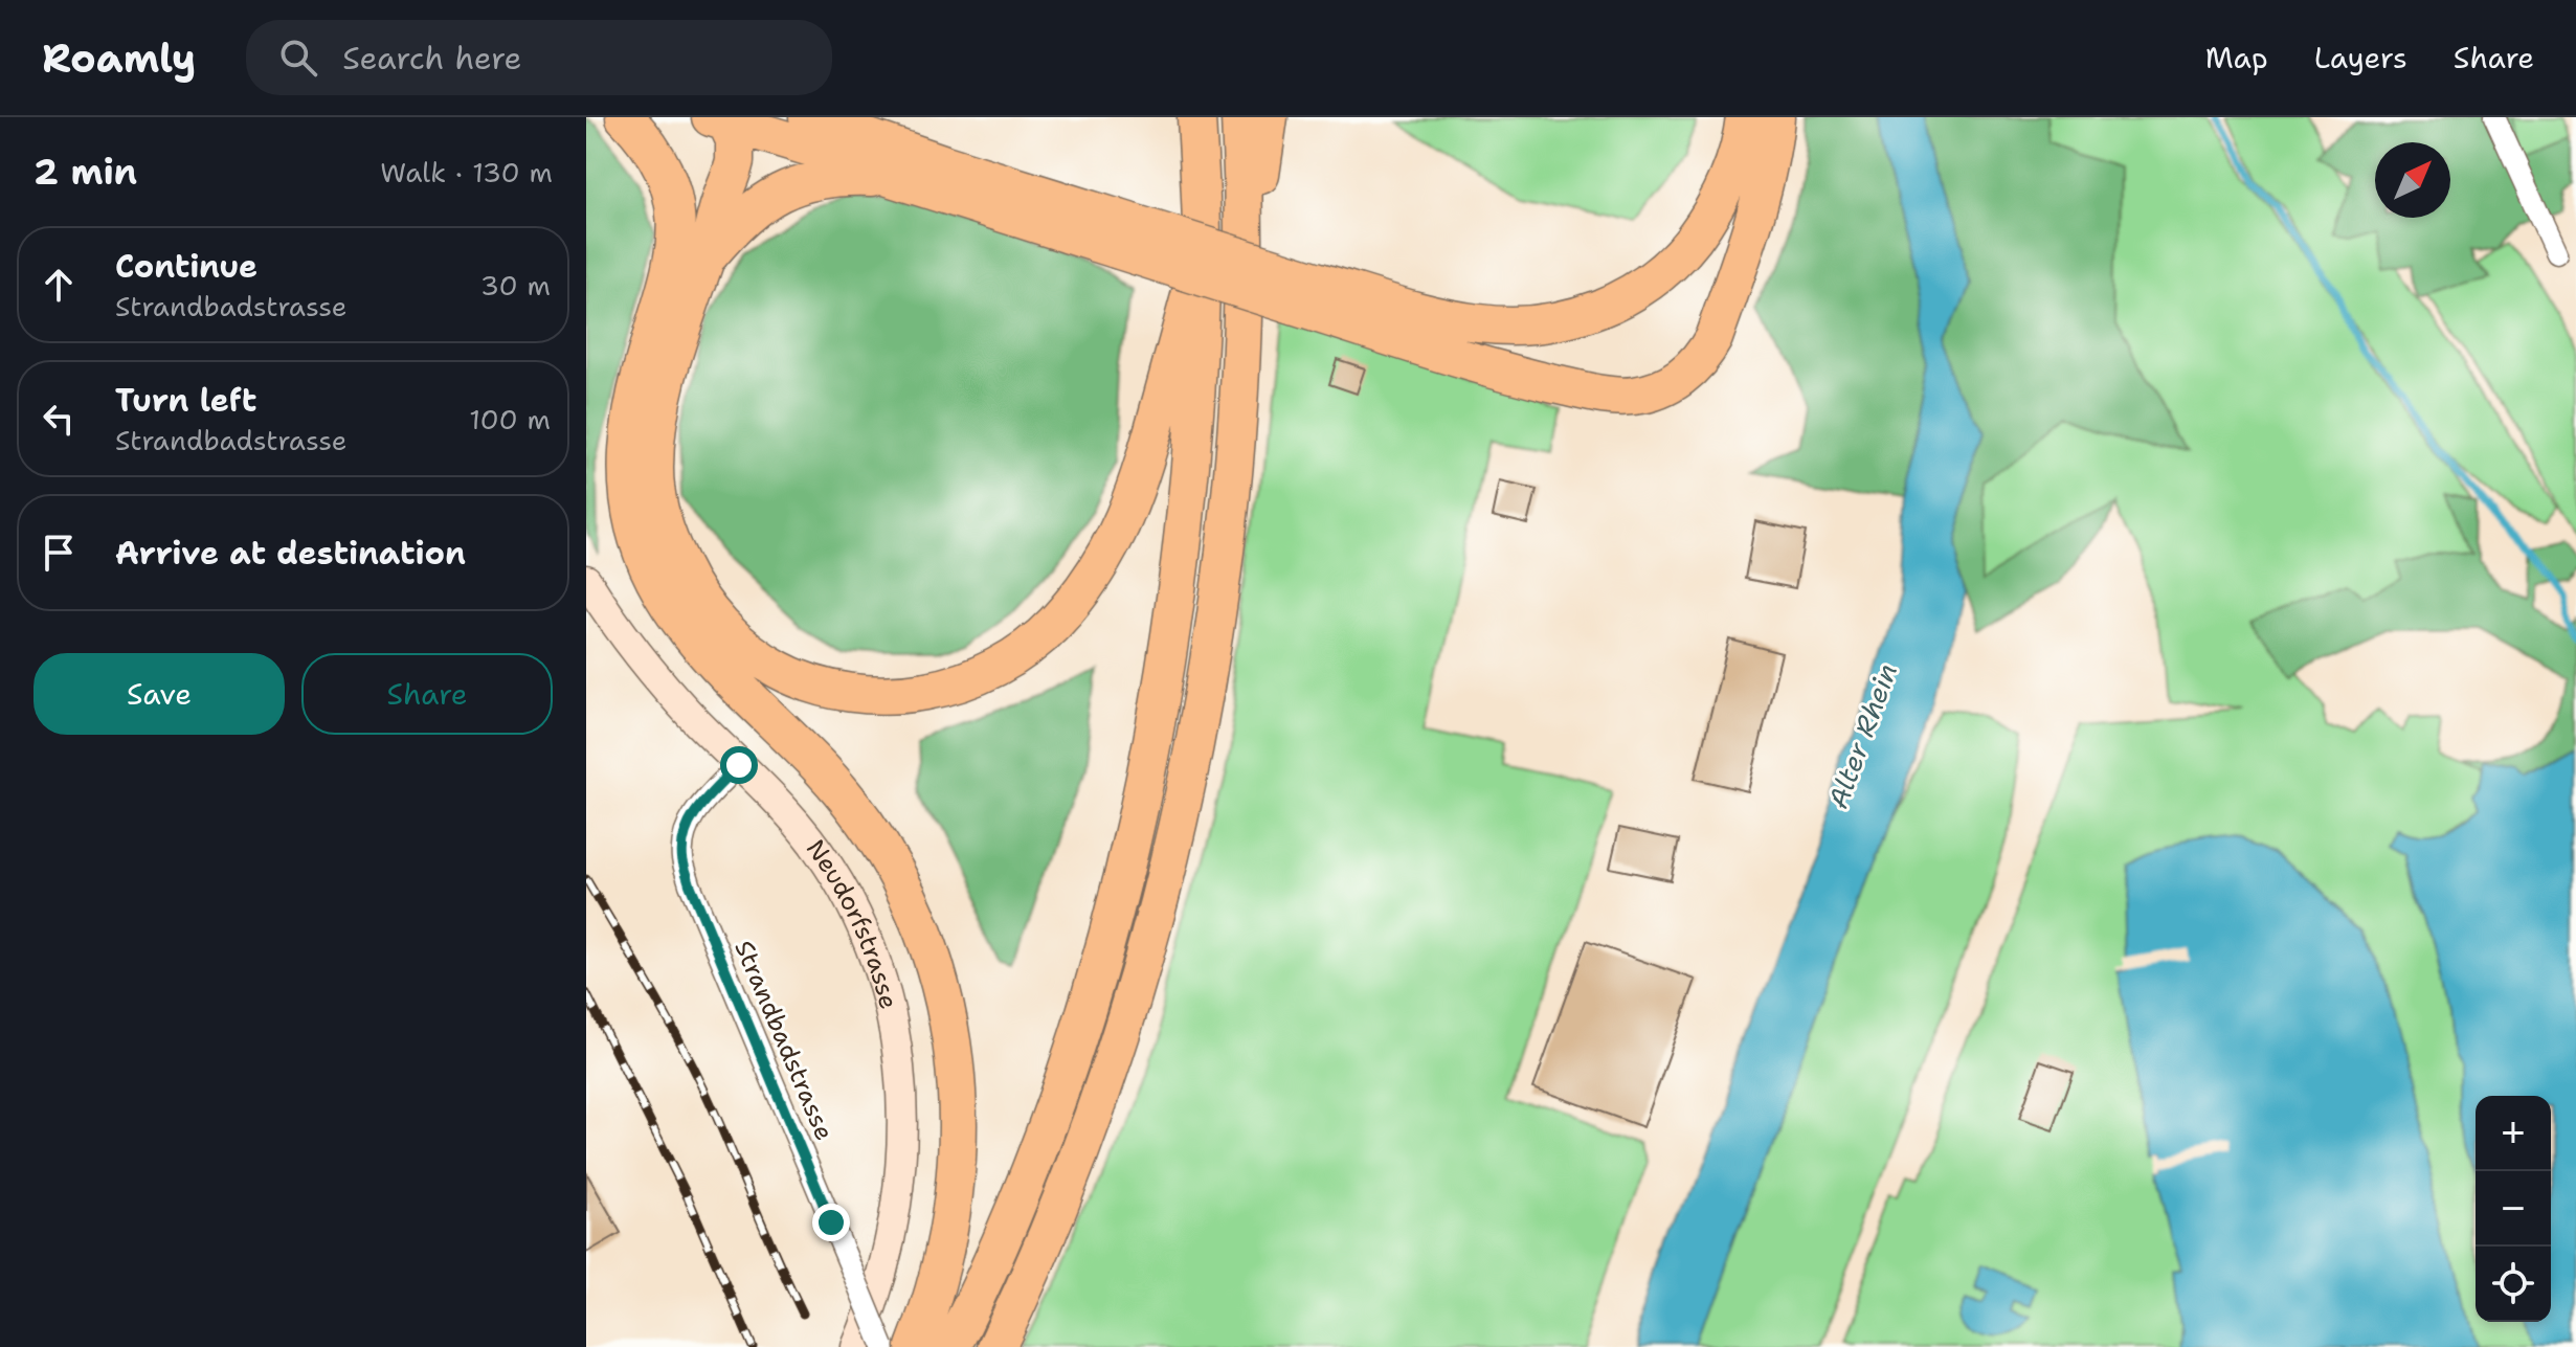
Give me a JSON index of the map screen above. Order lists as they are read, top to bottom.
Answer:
{
  "streets": {
    "main road": ["Neudorfstrasse"],
    "street": ["Strandbadstrasse"]
  },
  "crossings": [
    ["Neudorfstrasse", "Strandbadstrasse"]
  ],
  "water": ["Alter Rhein"],
  "north": "top right",
  "page": {
    "header": "Roamly",
    "search": "Search here",
    "nav": ["Map", "Layers", "Share"],
    "heading": ["2 min", "Walk · 130 m"],
    "list": [
      ["Continue", "Strandbadstrasse", "30 m"],
      ["Turn left", "Strandbadstrasse", "100 m"],
      "Arrive at destination"
    ],
    "buttons": ["Save", "Share"],
    "map_buttons": ["+", "−"]
  }
}
